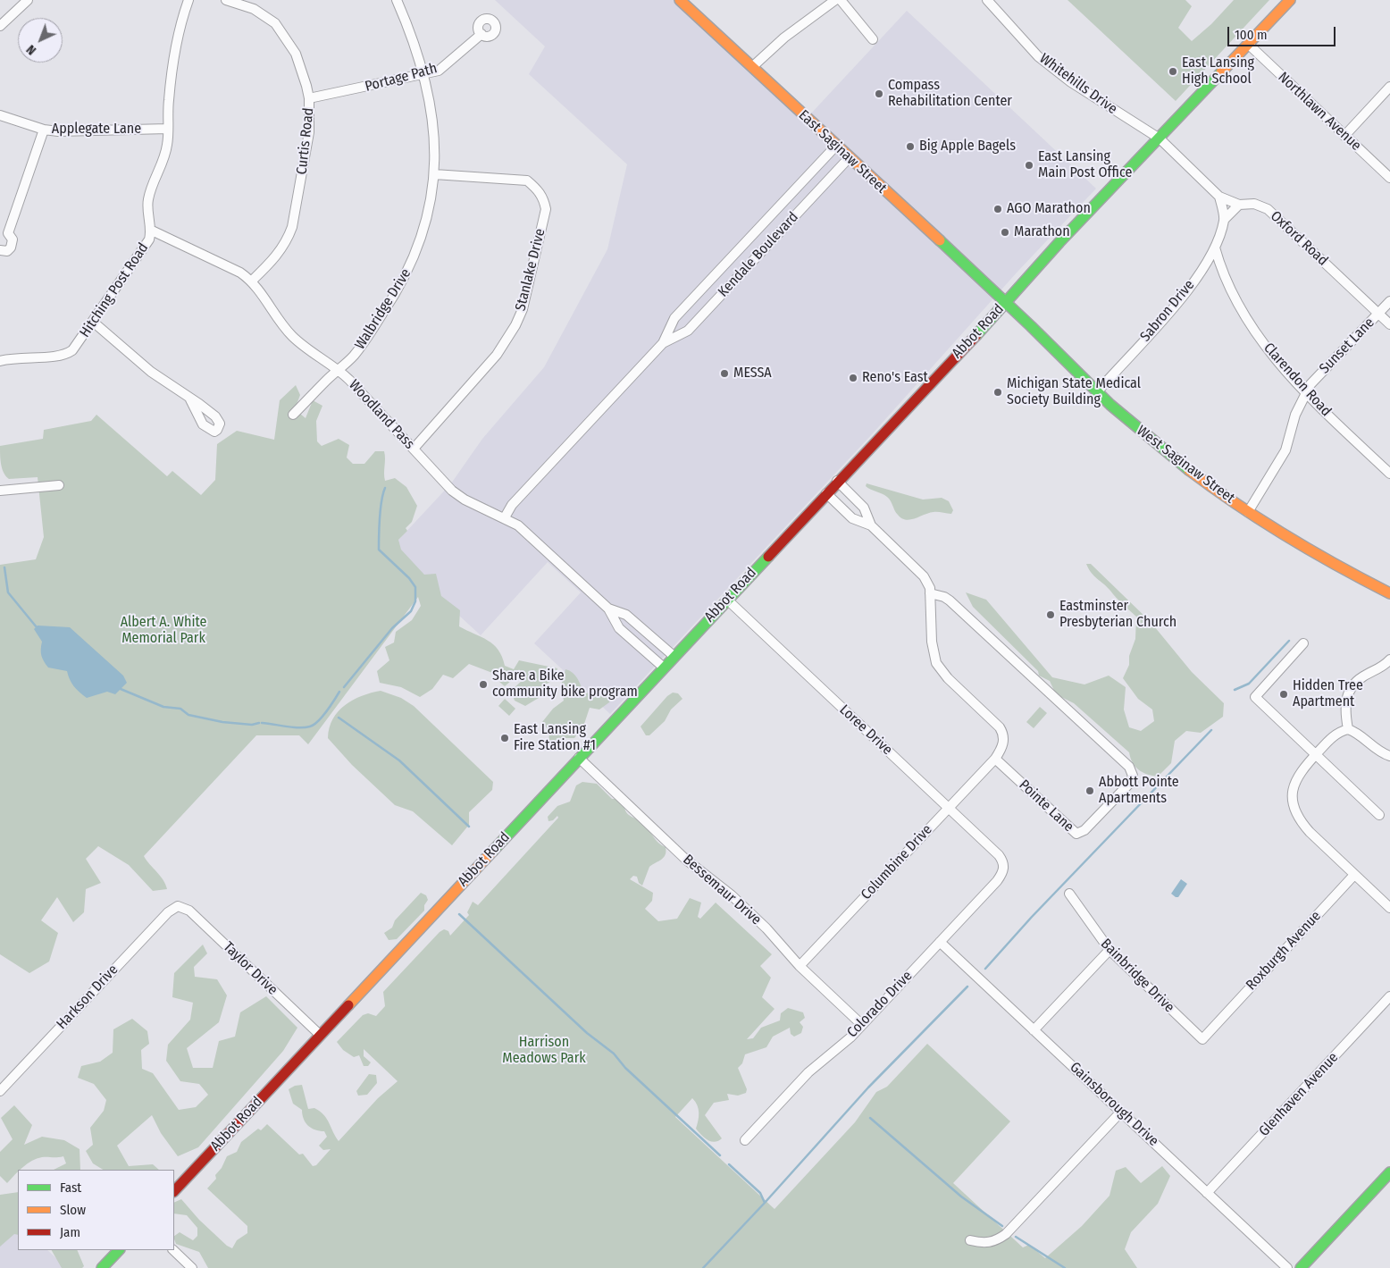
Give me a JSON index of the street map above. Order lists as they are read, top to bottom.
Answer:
{
  "streets": {
    "main road": ["East Saginaw Street", "Abbot Road", "West Saginaw Street"],
    "street": [
      "Portage Path",
      "Whitehills Drive",
      "Northlawn Avenue",
      "Applegate Lane",
      "Curtis Road",
      "Oxford Road",
      "Kendale Boulevard",
      "Stanlake Drive",
      "Hitching Post Road",
      "Walbridge Drive",
      "Sabron Drive",
      "Sunset Lane",
      "Clarendon Road",
      "Woodland Pass",
      "Loree Drive",
      "Pointe Lane",
      "Columbine Drive",
      "Bessemaur Drive",
      "Roxburgh Avenue",
      "Taylor Drive",
      "Bainbridge Drive",
      "Harkson Drive",
      "Colorado Drive",
      "Glenhaven Avenue",
      "Gainsborough Drive"
    ]
  },
  "crossings": [
    ["Portage Path", "Curtis Road"],
    ["Portage Path", "Walbridge Drive"],
    ["Whitehills Drive", "Oxford Road"],
    ["Whitehills Drive", "Abbot Road"],
    ["Northlawn Avenue", "Abbot Road"],
    ["Applegate Lane", "Hitching Post Road"],
    ["Curtis Road", "Woodland Pass"],
    ["East Saginaw Street", "Kendale Boulevard"],
    ["East Saginaw Street", "Abbot Road"],
    ["East Saginaw Street", "West Saginaw Street"],
    ["Oxford Road", "Sabron Drive"],
    ["Oxford Road", "Abbot Road"],
    ["Oxford Road", "Sunset Lane"],
    ["Kendale Boulevard", "Woodland Pass"],
    ["Stanlake Drive", "Walbridge Drive"],
    ["Stanlake Drive", "Woodland Pass"],
    ["Hitching Post Road", "Woodland Pass"],
    ["Walbridge Drive", "Woodland Pass"],
    ["Sabron Drive", "Clarendon Road"],
    ["Sabron Drive", "West Saginaw Street"],
    ["Abbot Road", "Woodland Pass"],
    ["Abbot Road", "West Saginaw Street"],
    ["Abbot Road", "Loree Drive"],
    ["Abbot Road", "Bessemaur Drive"],
    ["Abbot Road", "Taylor Drive"],
    ["Sunset Lane", "Clarendon Road"],
    ["Sunset Lane", "West Saginaw Street"],
    ["Loree Drive", "Columbine Drive"],
    ["Loree Drive", "Colorado Drive"],
    ["Pointe Lane", "Columbine Drive"],
    ["Columbine Drive", "Bessemaur Drive"],
    ["Bessemaur Drive", "Colorado Drive"],
    ["Roxburgh Avenue", "Bainbridge Drive"],
    ["Taylor Drive", "Harkson Drive"],
    ["Colorado Drive", "Gainsborough Drive"],
    ["Glenhaven Avenue", "Gainsborough Drive"]
  ],
  "parks": ["Albert A. White Memorial Park", "Harrison Meadows Park"],
  "places": [
    "East Lansing High School",
    "Compass Rehabilitation Center",
    "Big Apple Bagels",
    "East Lansing Main Post Office",
    "AGO Marathon",
    "Marathon",
    "MESSA",
    "Reno's East",
    "Michigan State Medical Society Building",
    "Eastminster Presbyterian Church",
    "Share a Bike community bike program",
    "Hidden Tree Apartment",
    "East Lansing Fire Station #1",
    "Abbott Pointe Apartments"
  ],
  "legend": ["Fast", "Slow", "Jam"],
  "scale_bar": "100 m",
  "north": "bottom left"
}
